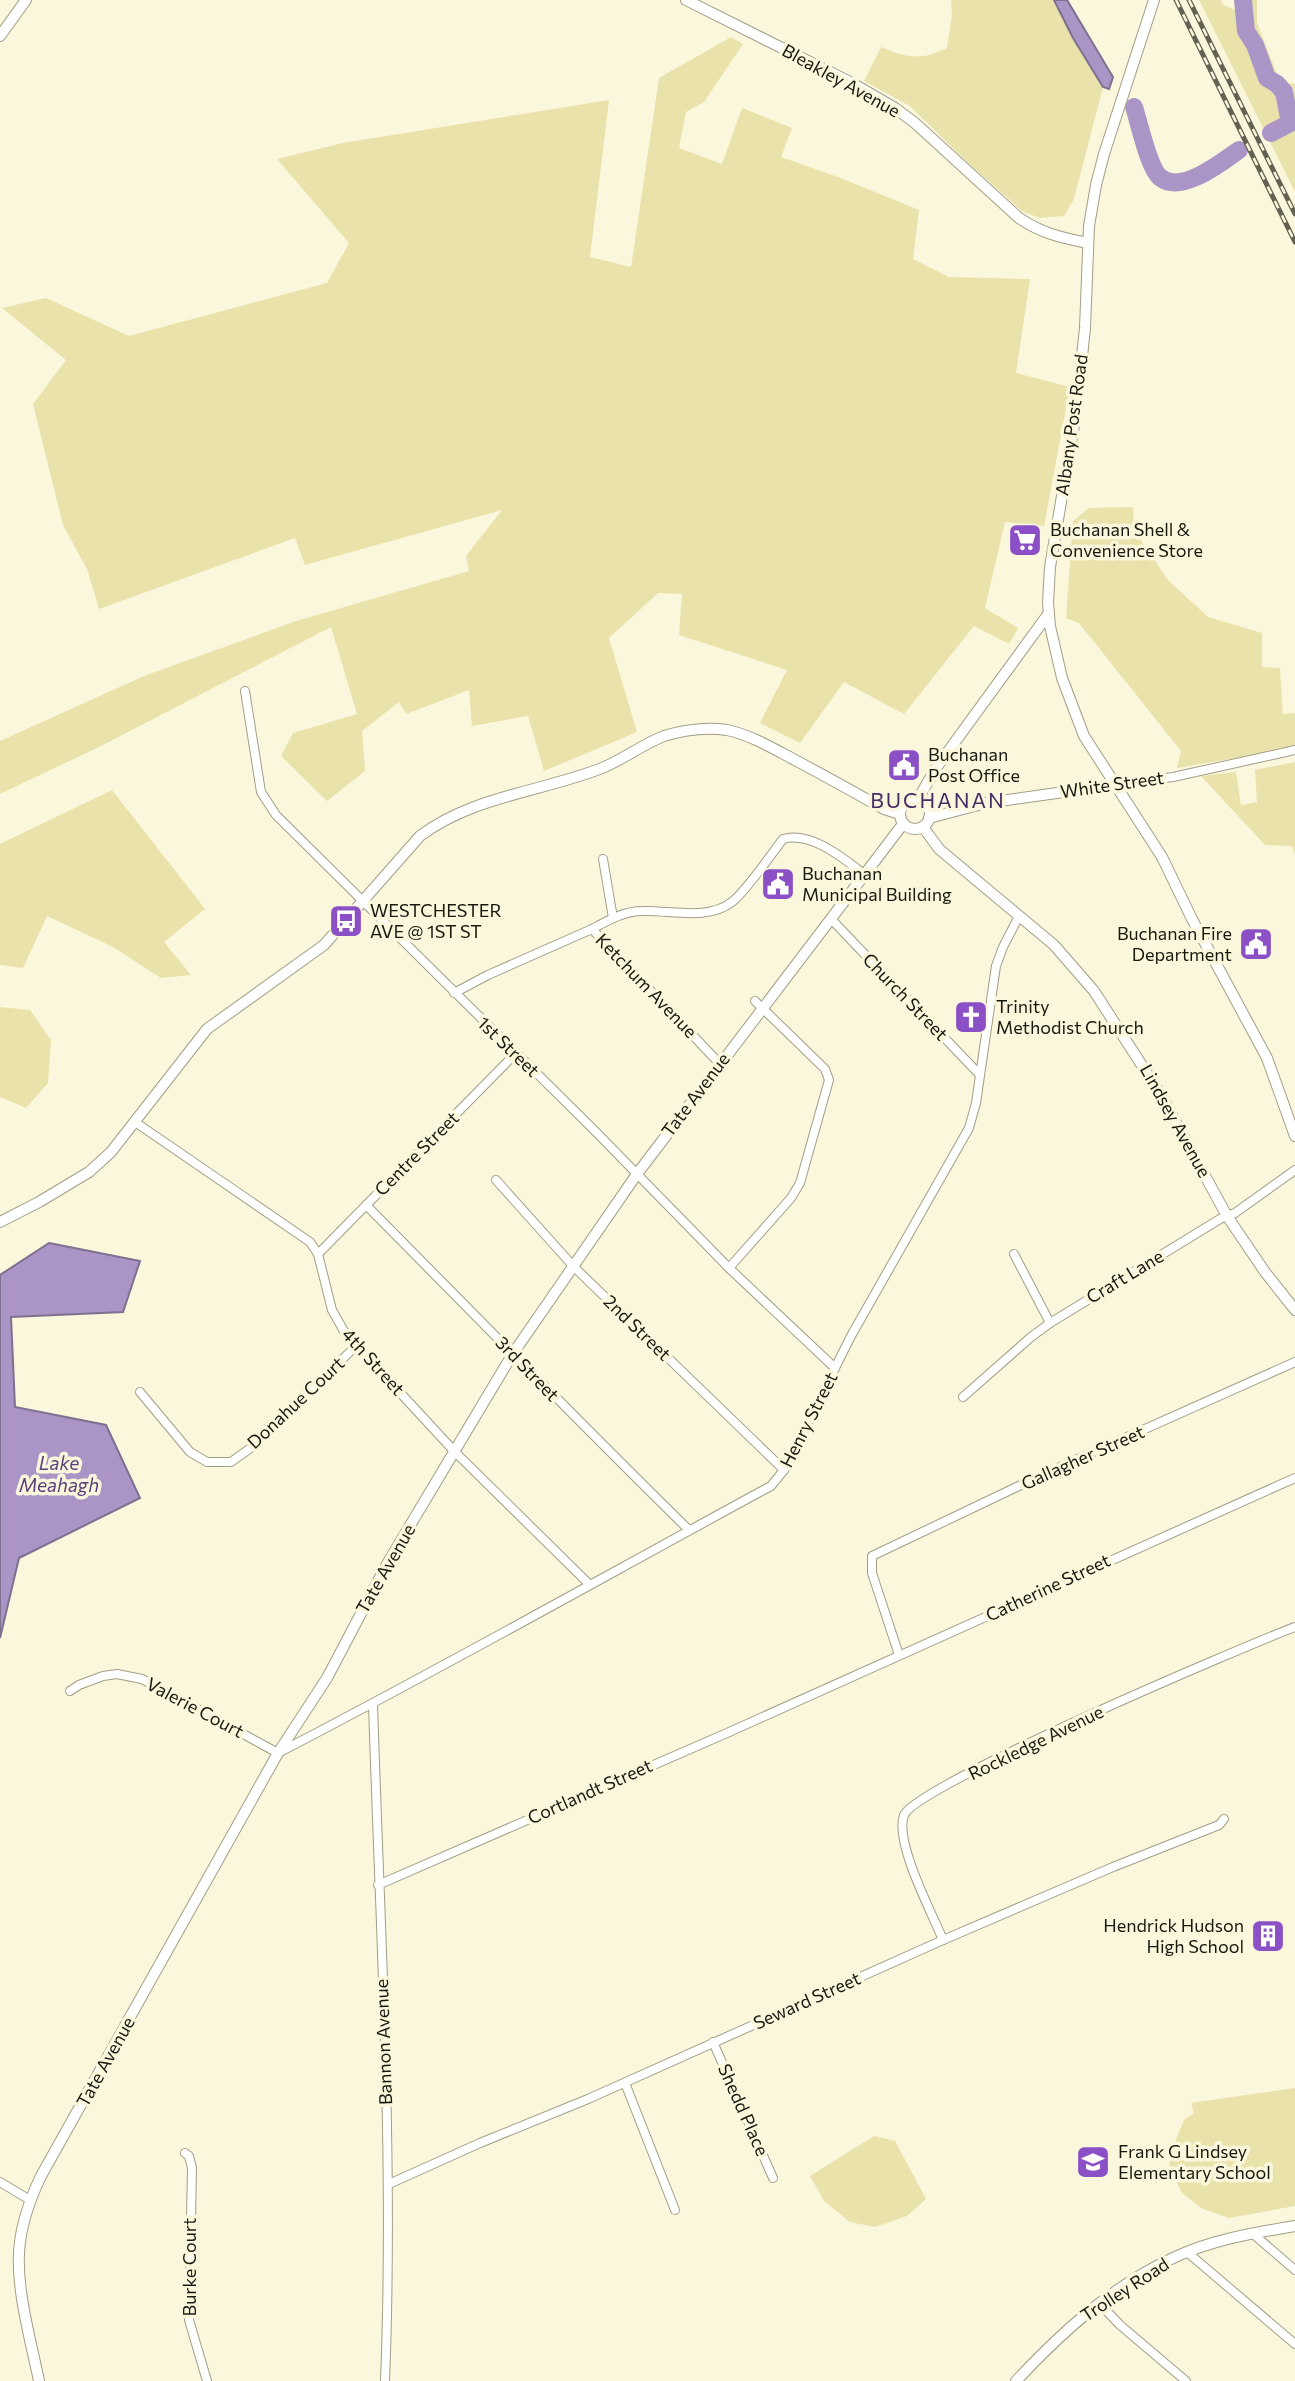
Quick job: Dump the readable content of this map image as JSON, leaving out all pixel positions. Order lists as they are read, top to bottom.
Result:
{
  "streets": {
    "street": [
      "Bleakley Avenue",
      "Albany Post Road",
      "White Street",
      "Ketchum Avenue",
      "Church Street",
      "1st Street",
      "Tate Avenue",
      "Lindsey Avenue",
      "Centre Street",
      "Craft Lane",
      "2nd Street",
      "4th Street",
      "3rd Street",
      "Donahue Court",
      "Henry Street",
      "Gallagher Street",
      "Catherine Street",
      "Valerie Court",
      "Rockledge Avenue",
      "Cortlandt Street",
      "Seward Street",
      "Bannon Avenue",
      "Shedd Place",
      "Burke Court",
      "Trolley Road"
    ]
  },
  "crossings": [
    ["Bleakley Avenue", "Albany Post Road"],
    ["Albany Post Road", "White Street"],
    ["White Street", "Tate Avenue"],
    ["White Street", "Lindsey Avenue"],
    ["Ketchum Avenue", "1st Street"],
    ["Ketchum Avenue", "Tate Avenue"],
    ["Church Street", "Tate Avenue"],
    ["Church Street", "Henry Street"],
    ["1st Street", "Tate Avenue"],
    ["1st Street", "Centre Street"],
    ["1st Street", "Henry Street"],
    ["Tate Avenue", "Lindsey Avenue"],
    ["Tate Avenue", "2nd Street"],
    ["Tate Avenue", "4th Street"],
    ["Tate Avenue", "3rd Street"],
    ["Tate Avenue", "Henry Street"],
    ["Tate Avenue", "Valerie Court"],
    ["Lindsey Avenue", "Craft Lane"],
    ["Lindsey Avenue", "Henry Street"],
    ["Centre Street", "4th Street"],
    ["Centre Street", "3rd Street"],
    ["2nd Street", "Henry Street"],
    ["4th Street", "Donahue Court"],
    ["4th Street", "Henry Street"],
    ["3rd Street", "Henry Street"],
    ["Henry Street", "Valerie Court"],
    ["Henry Street", "Bannon Avenue"],
    ["Gallagher Street", "Catherine Street"],
    ["Catherine Street", "Cortlandt Street"],
    ["Rockledge Avenue", "Seward Street"],
    ["Cortlandt Street", "Bannon Avenue"],
    ["Seward Street", "Bannon Avenue"],
    ["Seward Street", "Shedd Place"]
  ],
  "districts": ["BUCHANAN"],
  "water": ["Lake Meahagh"],
  "places": {
    "supermarket": ["Buchanan Shell & Convenience Store"],
    "public building": ["Buchanan Post Office", "Buchanan Municipal Building", "Buchanan Fire Department"],
    "bus stop": ["WESTCHESTER AVE @ 1ST ST"],
    "church": ["Trinity Methodist Church"],
    "building": ["Hendrick Hudson High School"],
    "school or university": ["Frank G Lindsey Elementary School"]
  }
}
